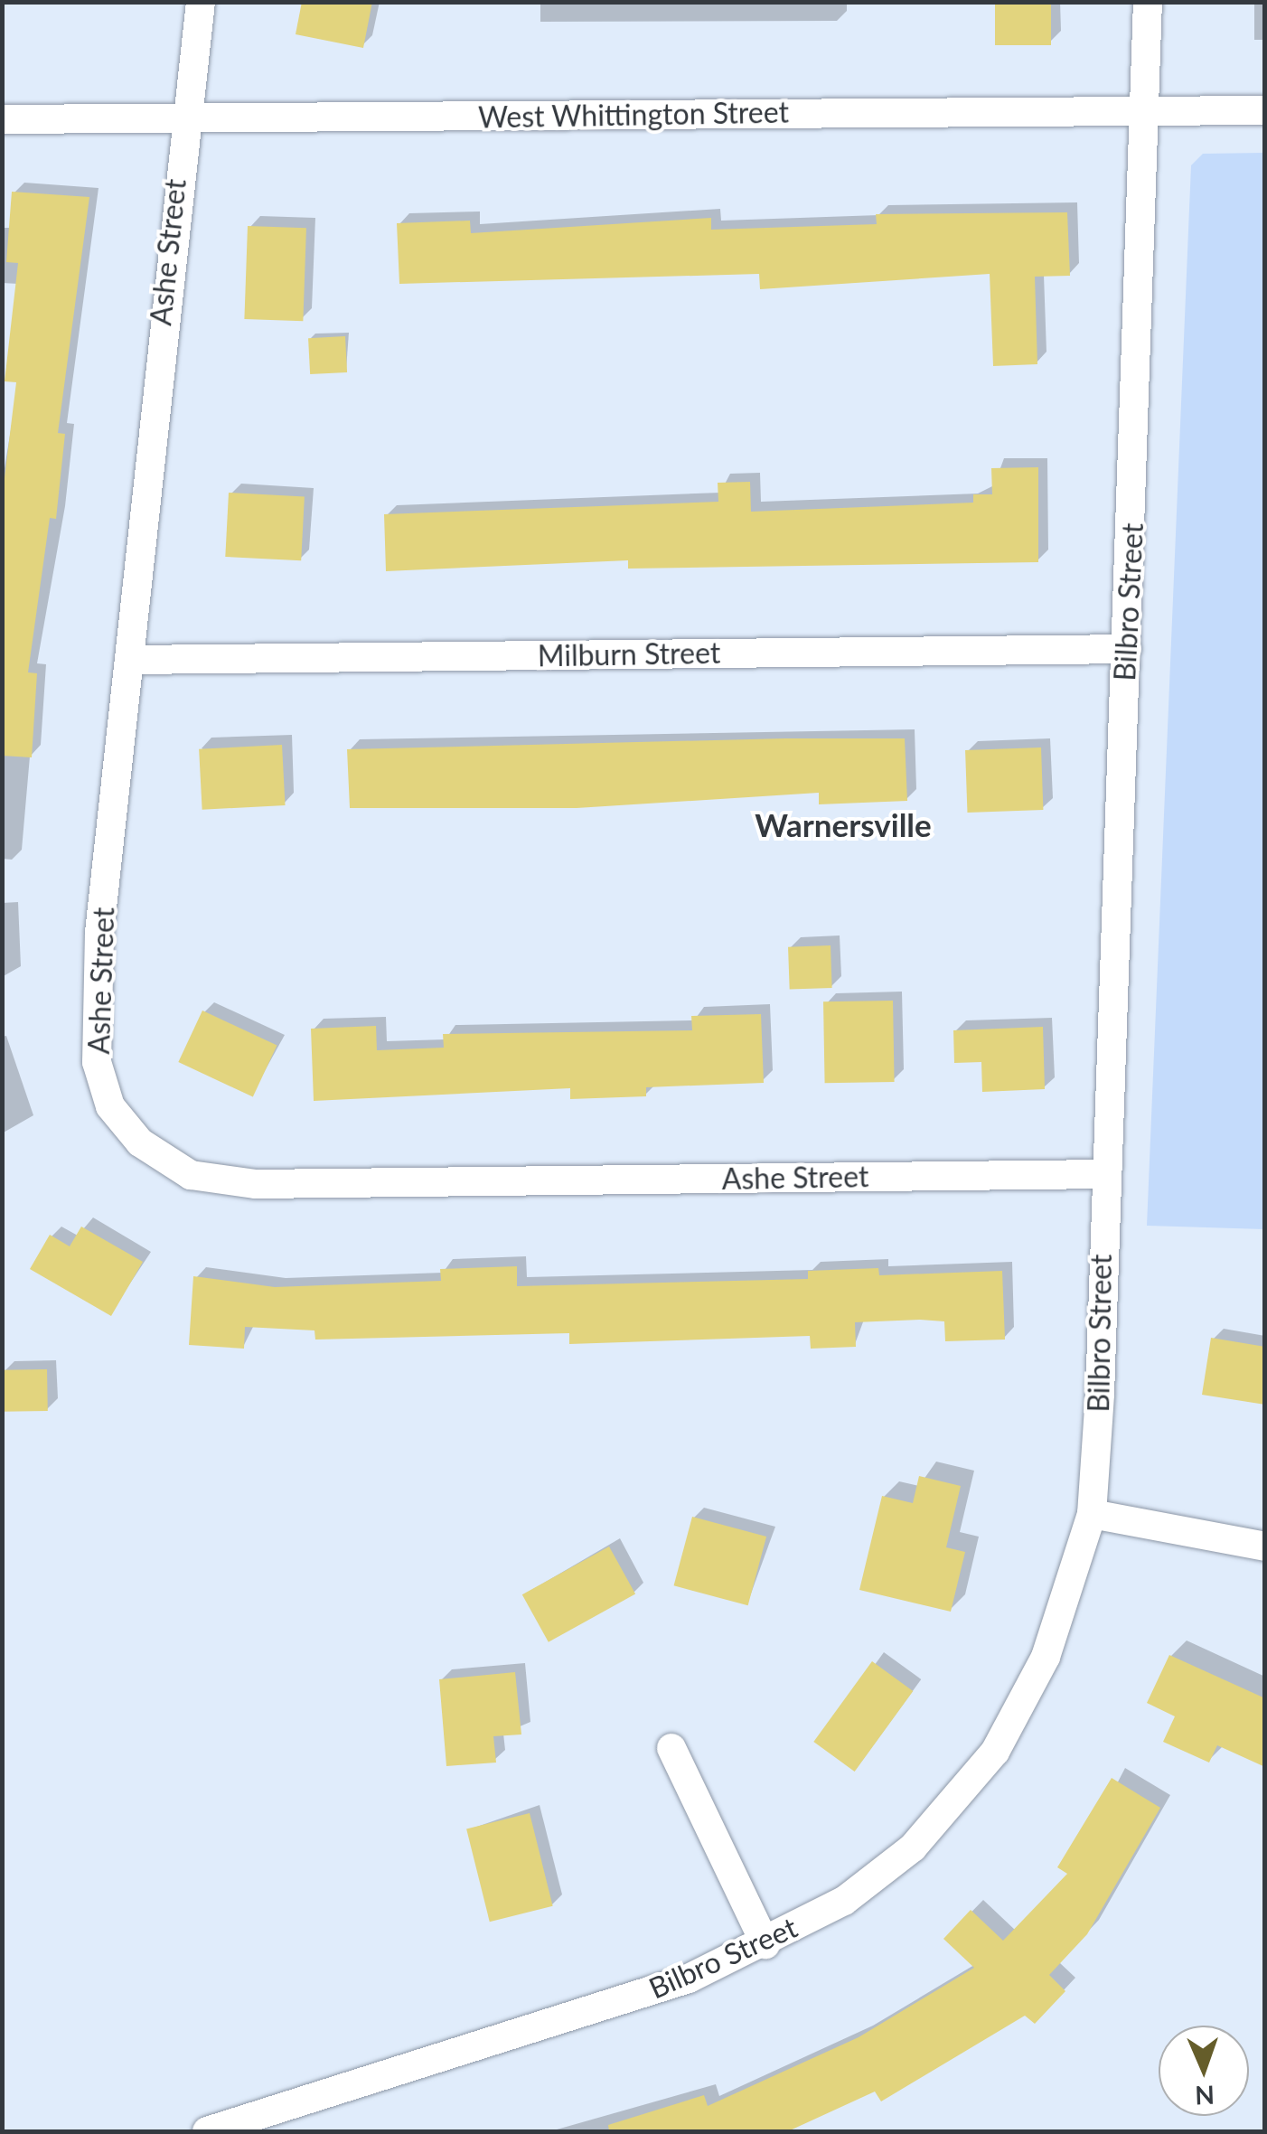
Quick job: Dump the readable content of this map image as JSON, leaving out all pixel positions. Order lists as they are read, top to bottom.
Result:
{
  "streets": {
    "street": [
      "West Whittington Street",
      "Ashe Street",
      "Bilbro Street",
      "Milburn Street"
    ]
  },
  "crossings": [
    ["West Whittington Street", "Ashe Street"],
    ["West Whittington Street", "Bilbro Street"],
    ["Ashe Street", "Bilbro Street"],
    ["Ashe Street", "Milburn Street"],
    ["Bilbro Street", "Milburn Street"]
  ],
  "districts": ["Warnersville"],
  "north": "bottom"
}
